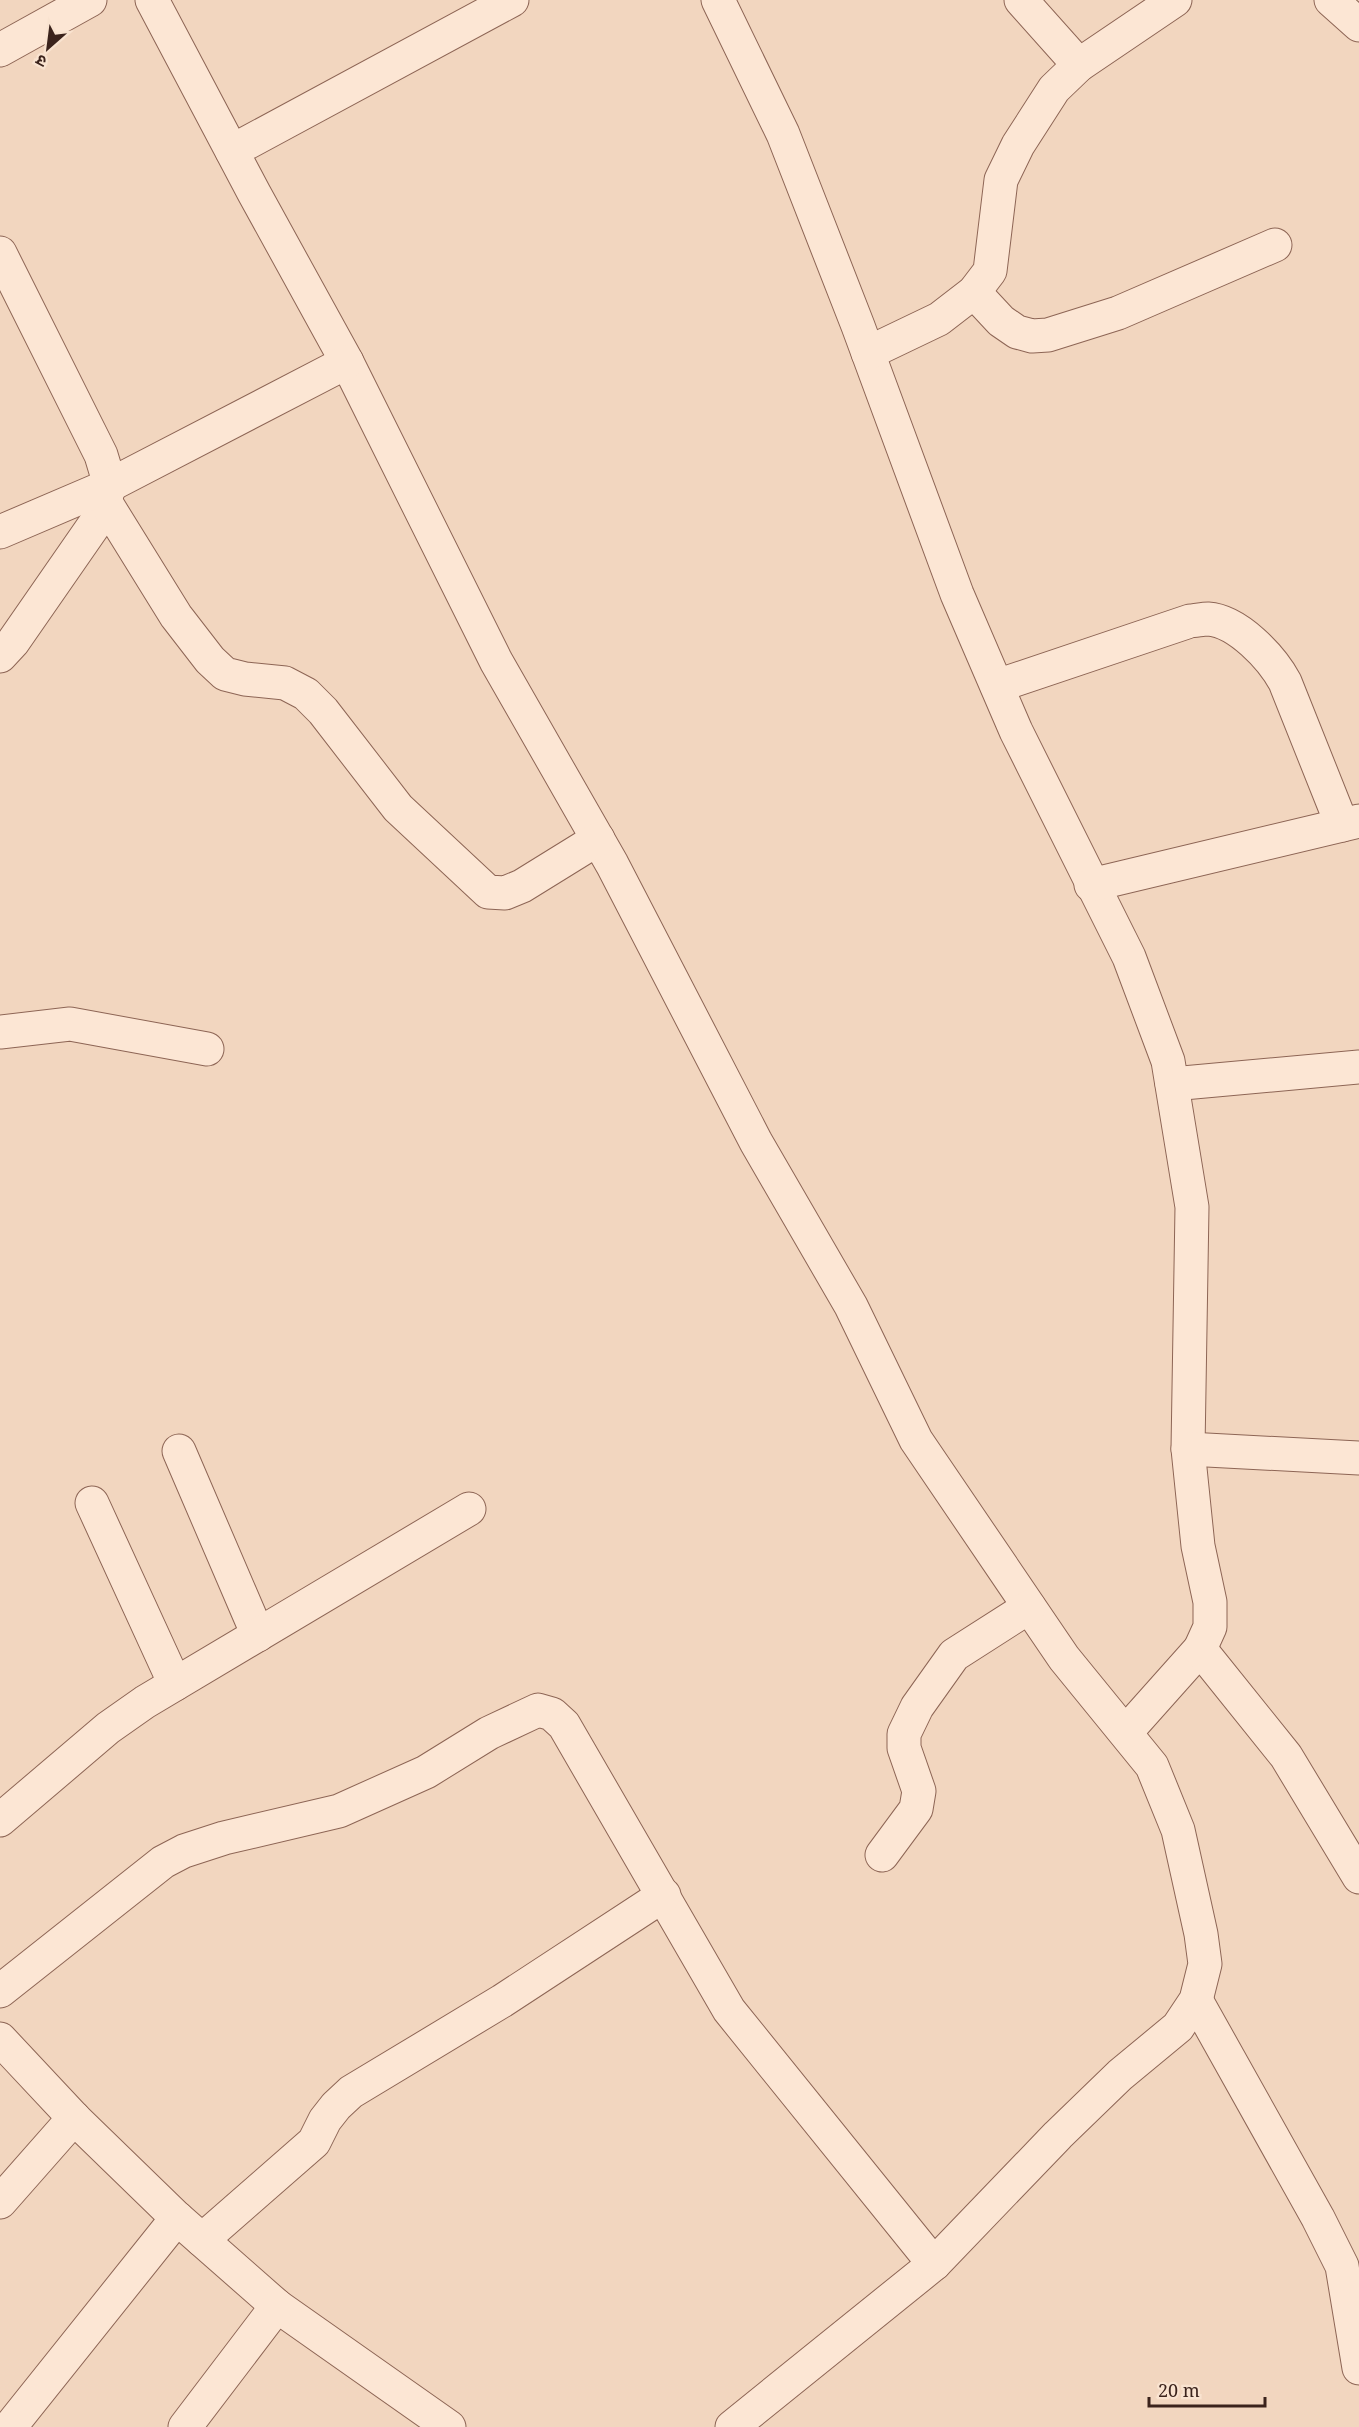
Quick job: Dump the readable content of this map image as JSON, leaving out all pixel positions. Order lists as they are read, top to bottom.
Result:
{
  "scale_bar": "20 m",
  "north": "bottom left"
}
